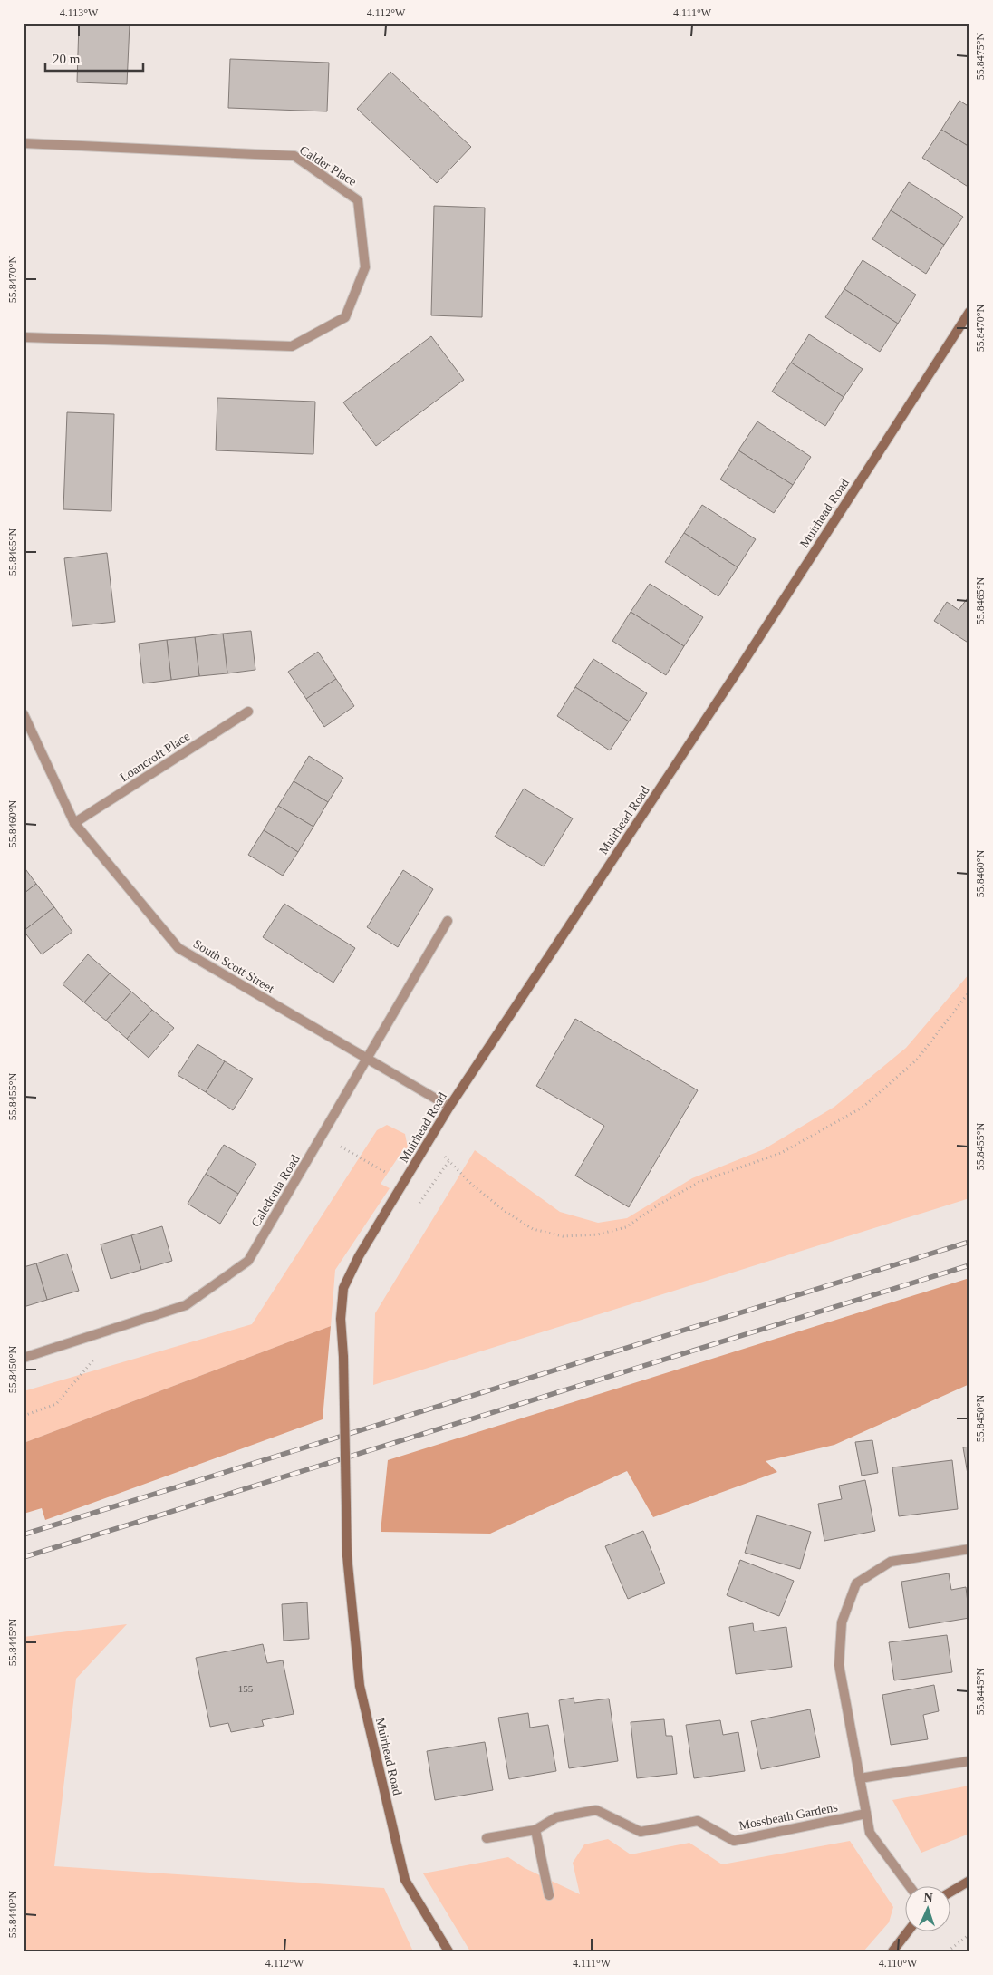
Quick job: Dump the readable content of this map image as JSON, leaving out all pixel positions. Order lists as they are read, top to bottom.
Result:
{
  "streets": {
    "street": [
      "Calder Place",
      "Muirhead Road",
      "Loancroft Place",
      "South Scott Street",
      "Caledonia Road",
      "Mossbeath Gardens"
    ]
  },
  "crossings": [
    ["Muirhead Road", "South Scott Street"],
    ["Loancroft Place", "South Scott Street"],
    ["South Scott Street", "Caledonia Road"]
  ],
  "house_numbers": ["155"],
  "scale_bar": "20 m",
  "north": "top",
  "coordinates": [
    "4.113°W",
    "4.112°W",
    "4.111°W",
    "55.8475°N",
    "55.8470°N",
    "55.8465°N",
    "55.8460°N",
    "55.8455°N",
    "55.8450°N",
    "55.8445°N",
    "55.8440°N",
    "4.110°W"
  ]
}
